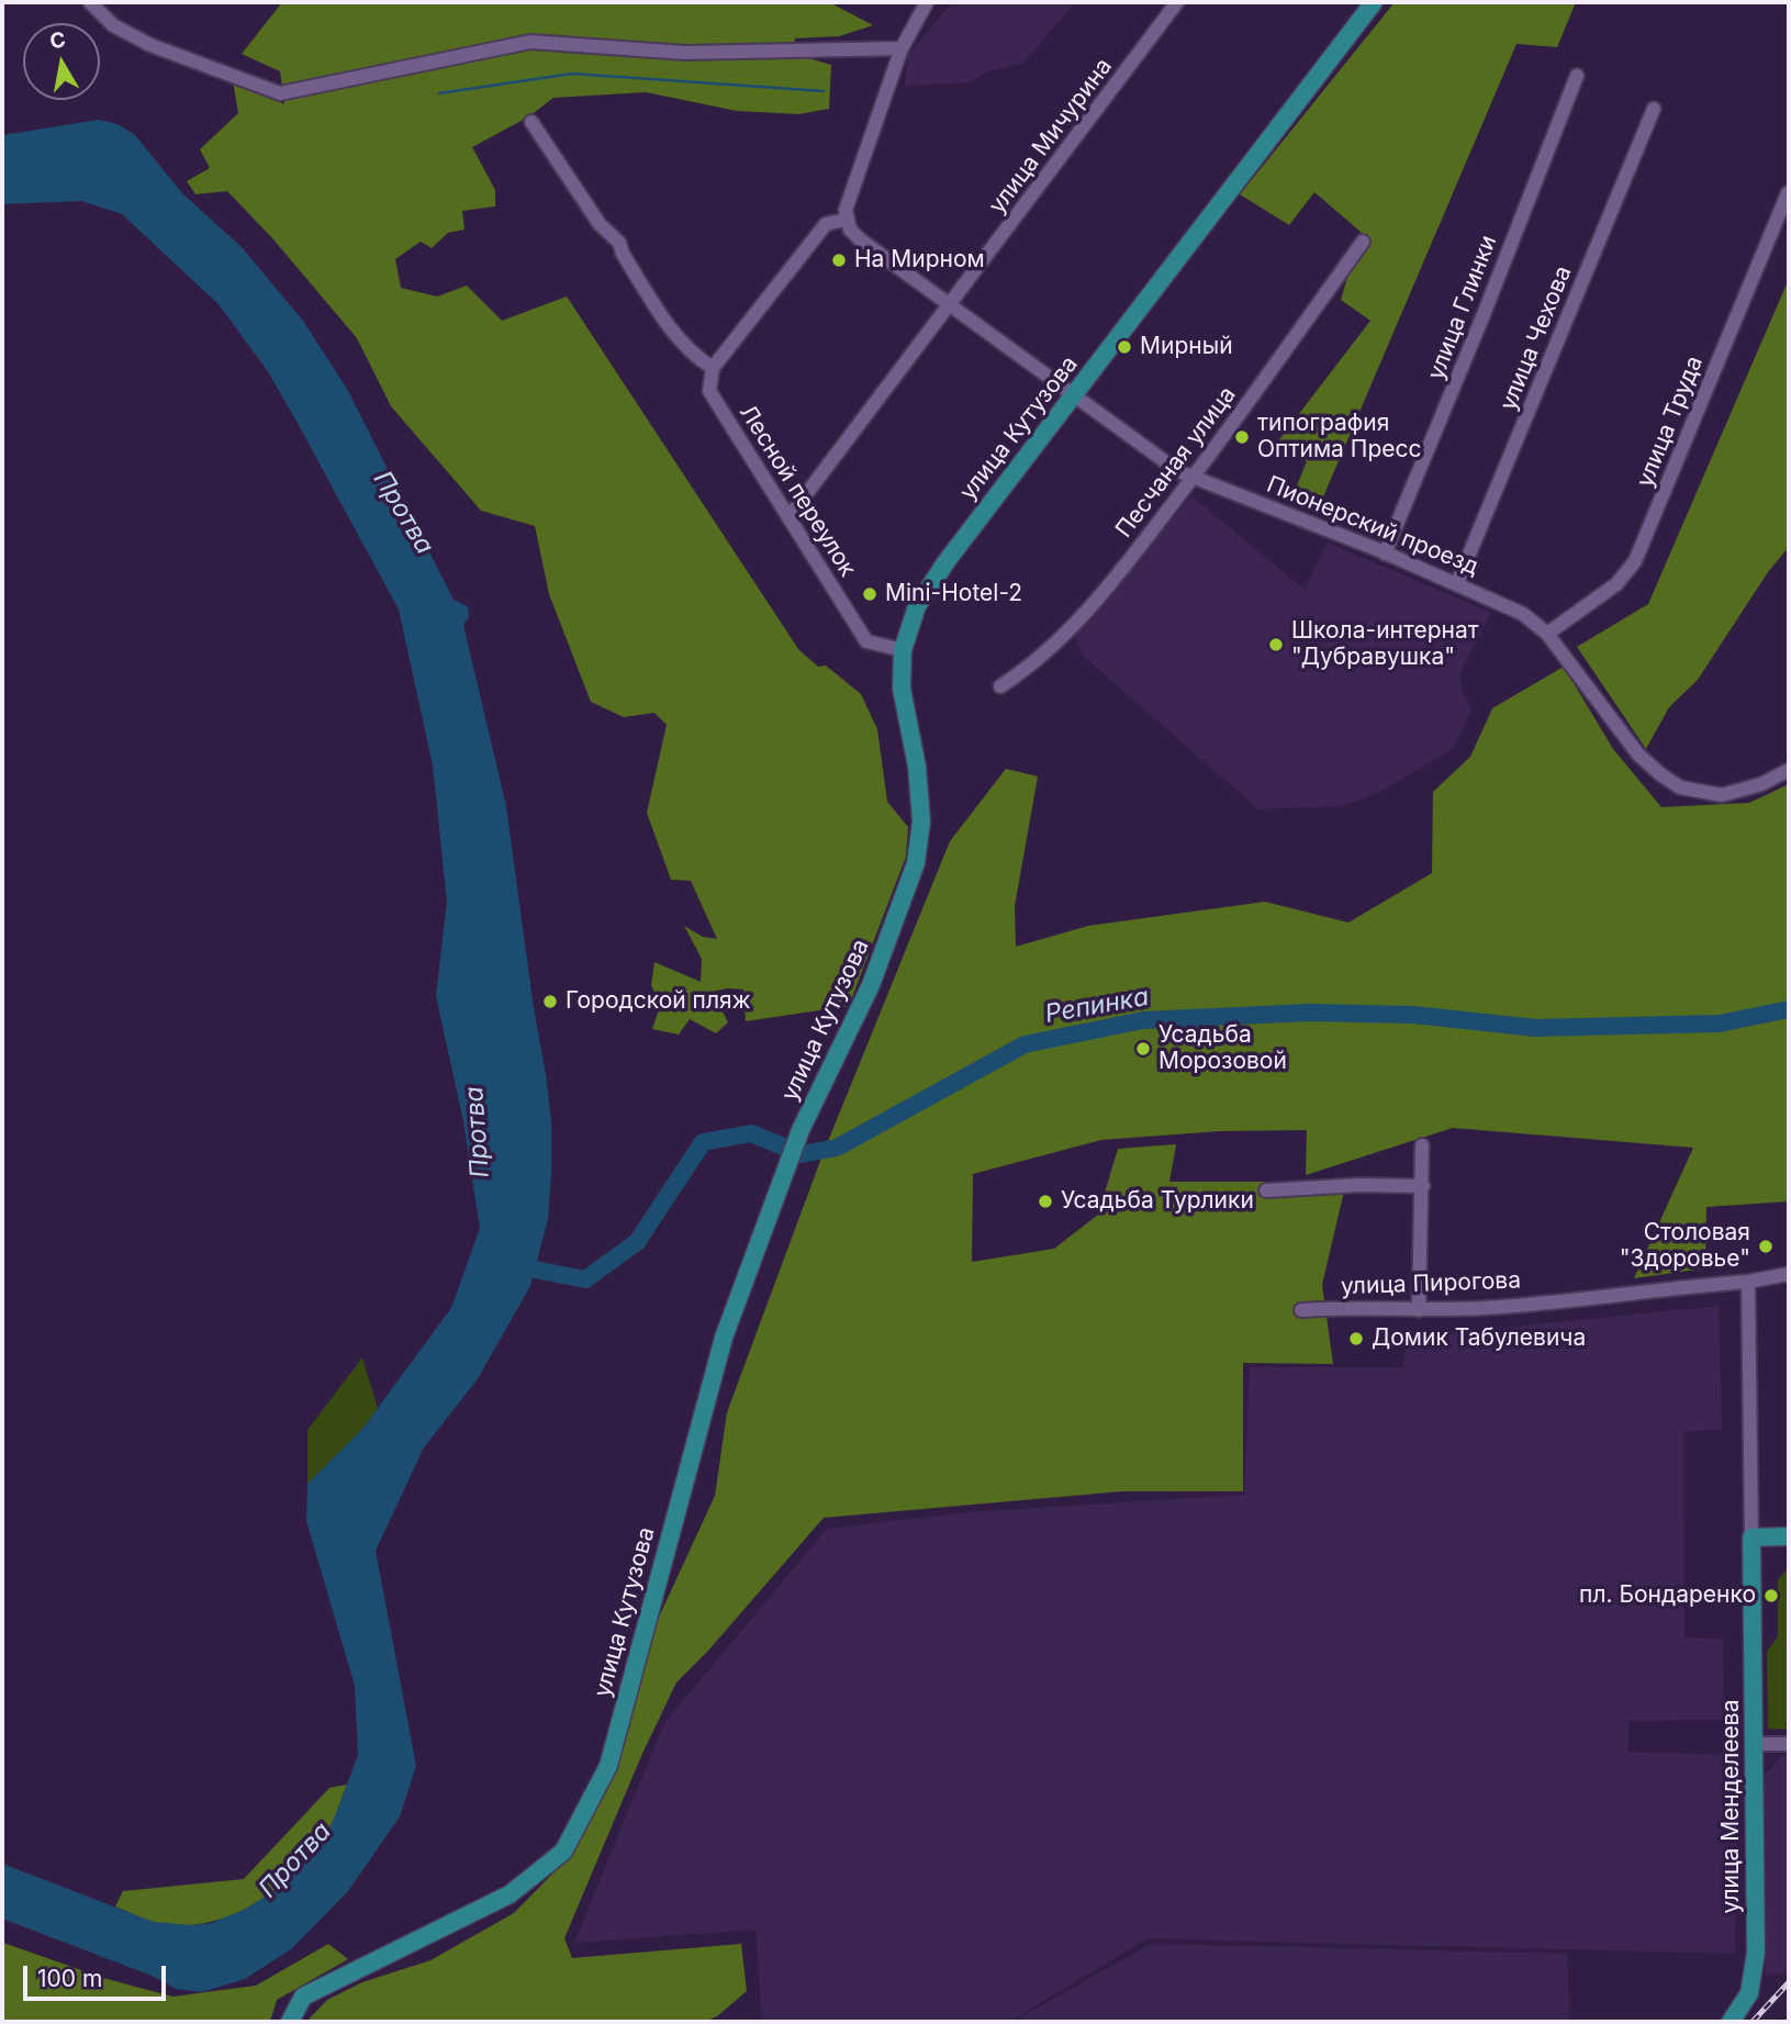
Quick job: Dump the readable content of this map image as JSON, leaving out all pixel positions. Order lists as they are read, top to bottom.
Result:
{
  "streets": {
    "main road": ["улица Кутузова", "улица Менделеева"],
    "street": [
      "улица Мичурина",
      "улица Глинки",
      "улица Чехова",
      "улица Труда",
      "Песчаная улица",
      "Лесной переулок",
      "Пионерский проезд",
      "улица Пирогова"
    ]
  },
  "crossings": [
    ["улица Мичурина", "Лесной переулок"],
    ["улица Мичурина", "Пионерский проезд"],
    ["улица Глинки", "Пионерский проезд"],
    ["улица Чехова", "Пионерский проезд"],
    ["улица Труда", "Пионерский проезд"],
    ["улица Кутузова", "Лесной переулок"],
    ["улица Кутузова", "Пионерский проезд"],
    ["Песчаная улица", "Пионерский проезд"]
  ],
  "water": ["Протва", "Репинка"],
  "places": [
    "На Мирном",
    "Мирный",
    "типография Оптима Пресс",
    "Mini-Hotel-2",
    "Школа-интернат \"Дубравушка\"",
    "Городской пляж",
    "Усадьба Морозовой",
    "Усадьба Турлики",
    "Столовая \"Здоровье\"",
    "Домик Табулевича",
    "пл. Бондаренко"
  ],
  "scale_bar": "100 m",
  "north": "top"
}
